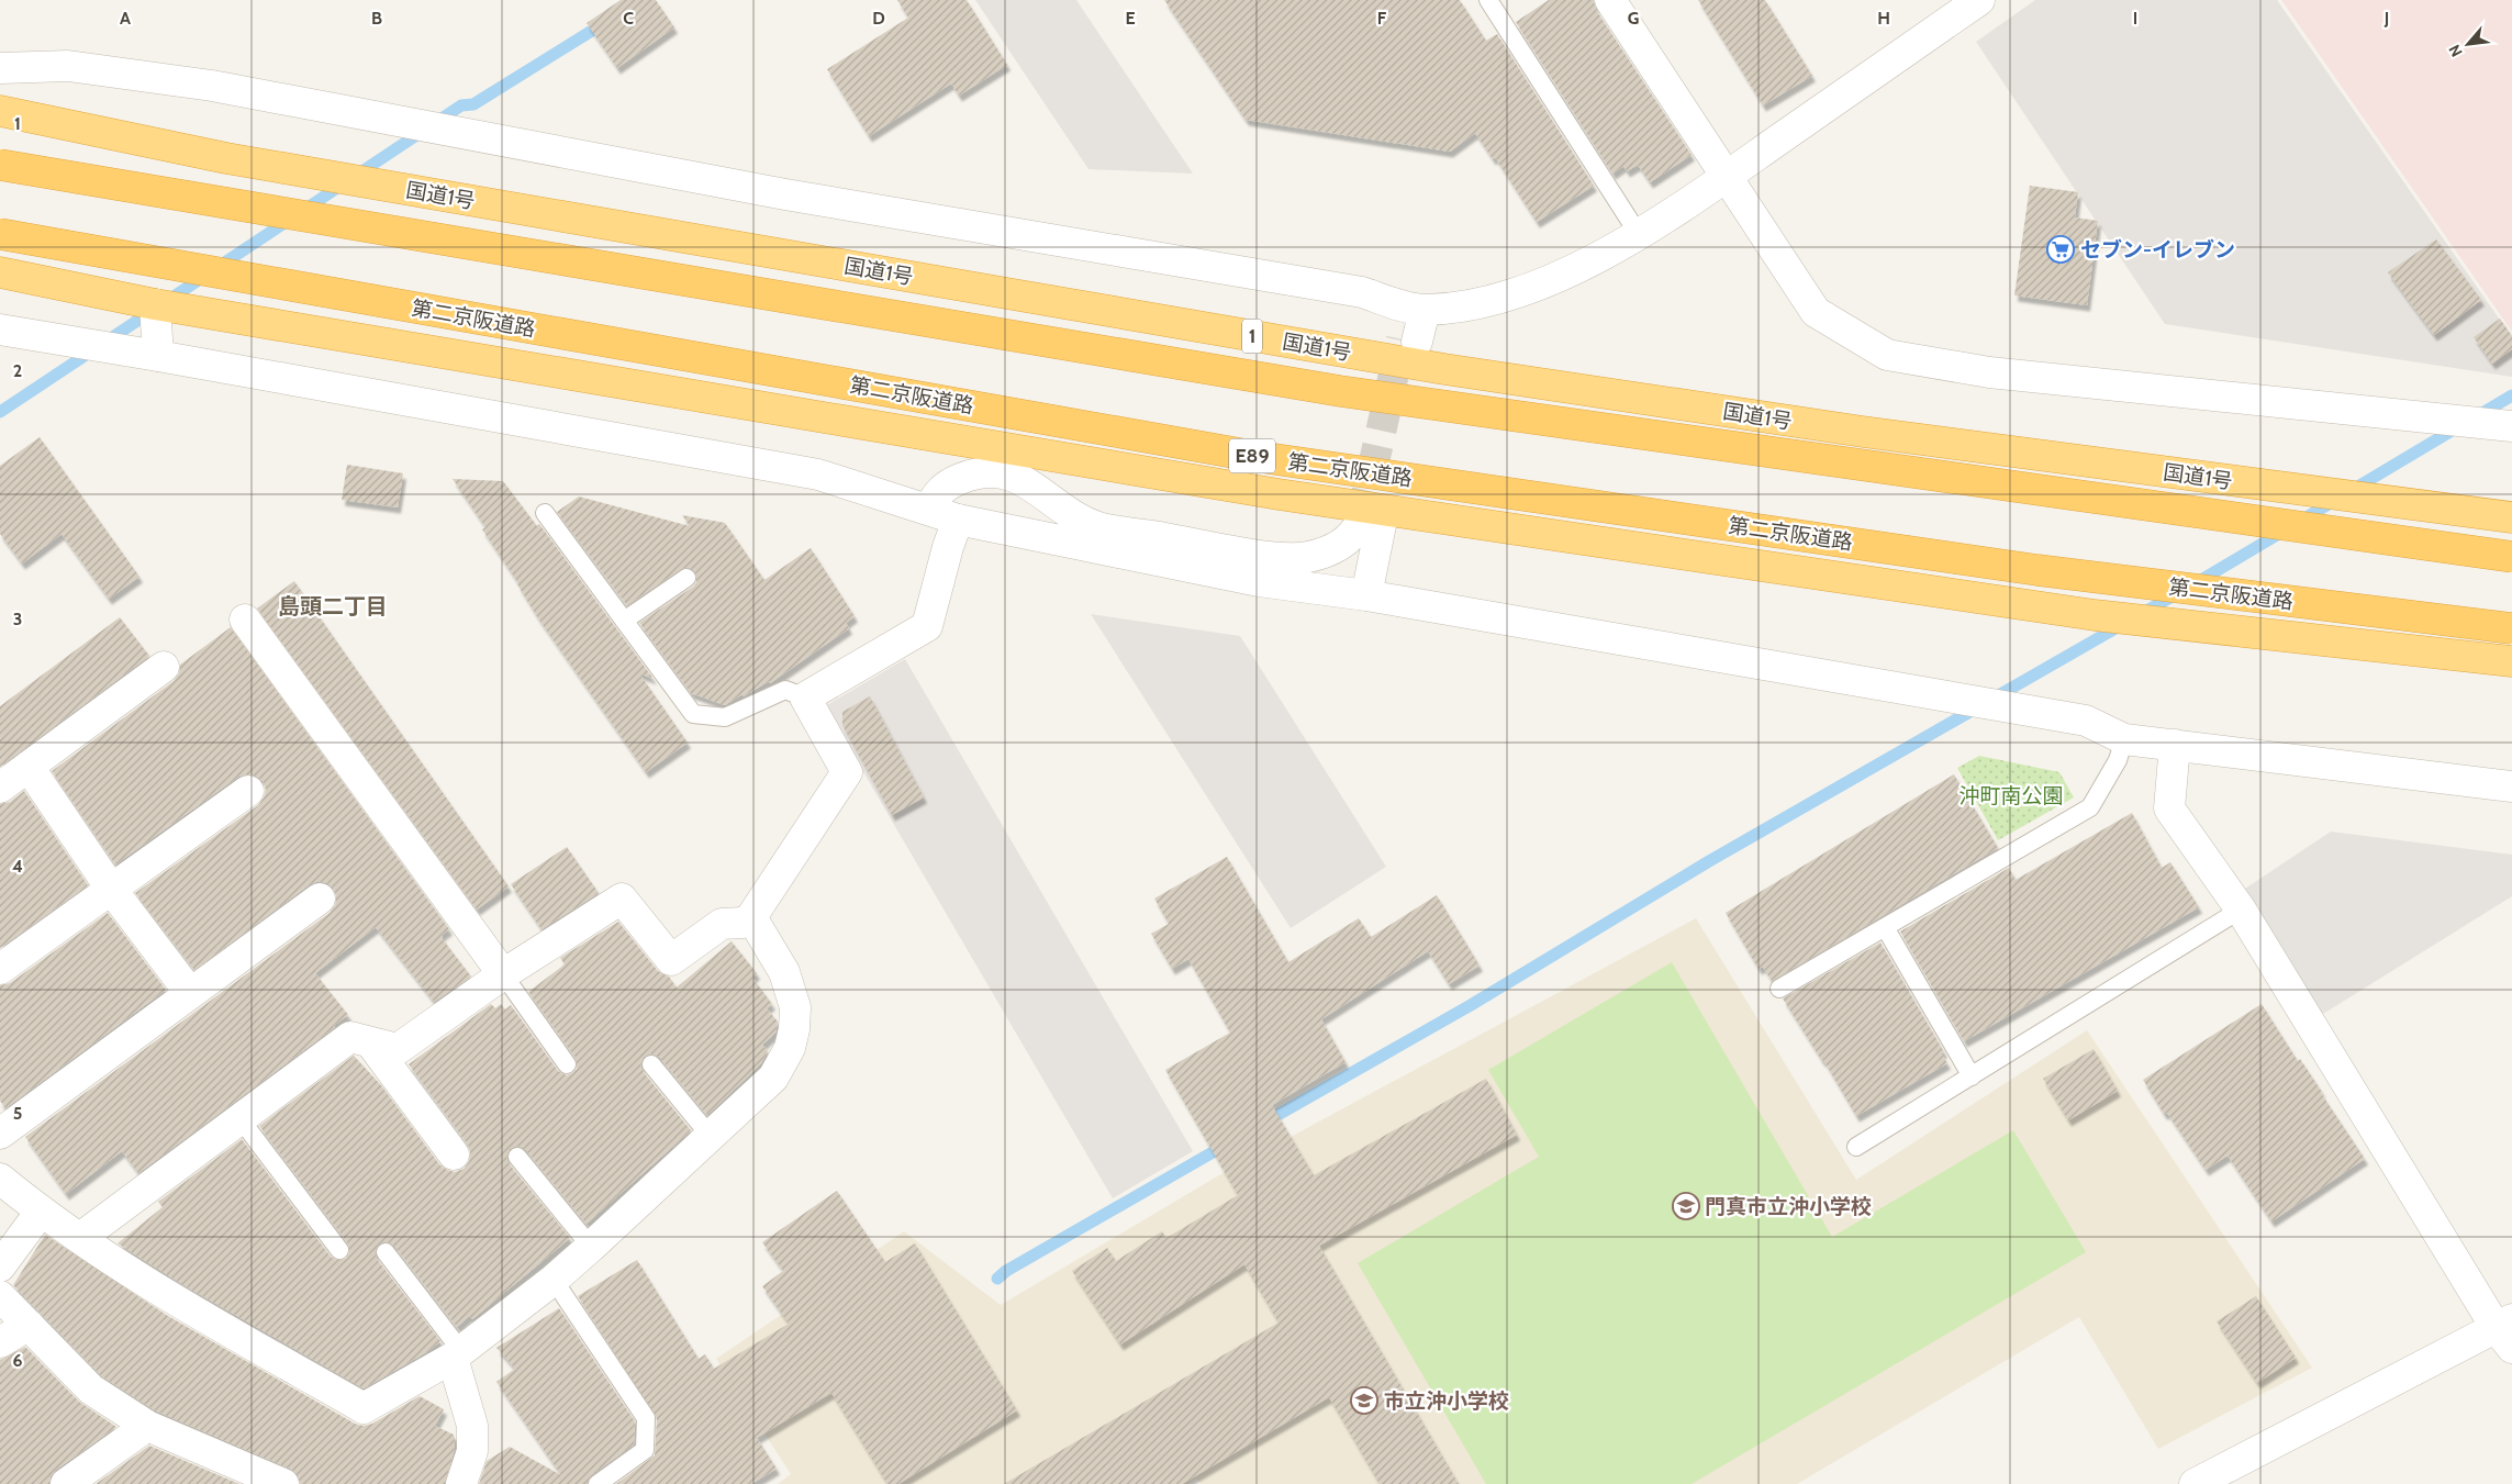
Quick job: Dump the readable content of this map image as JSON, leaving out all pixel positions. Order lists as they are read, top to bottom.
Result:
{
  "streets": {
    "highway": [
      "国道1号",
      "第二京阪道路",
      "1",
      "E89"
    ]
  },
  "districts": ["島頭二丁目"],
  "parks": ["沖町南公園"],
  "places": {
    "supermarket": ["セブン-イレブン"],
    "school or university": ["門真市立沖小学校", "市立沖小学校"]
  },
  "north": "bottom left",
  "grid": {
    "columns": [
      "A",
      "B",
      "C",
      "D",
      "E",
      "F",
      "G",
      "H",
      "I",
      "J"
    ],
    "rows": [
      "1",
      "2",
      "3",
      "4",
      "5",
      "6"
    ]
  }
}
